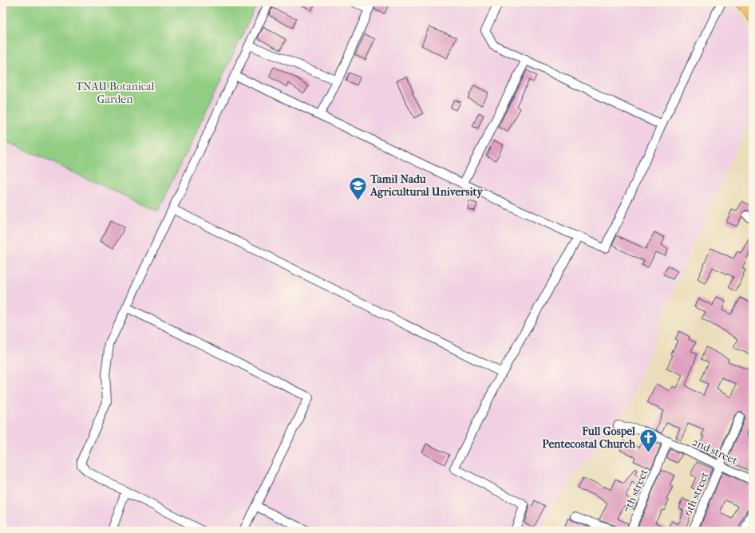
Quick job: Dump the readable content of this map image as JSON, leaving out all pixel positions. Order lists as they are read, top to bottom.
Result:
{
  "streets": {
    "street": ["2nd street", "7th street", "6th street"]
  },
  "crossings": [
    ["2nd street", "7th street"],
    ["2nd street", "6th street"]
  ],
  "parks": ["TNAU Botanical Garden"],
  "places": {
    "school or university": ["Tamil Nadu Agricultural University"],
    "church": ["Full Gospel Pentecostal Church"]
  }
}
